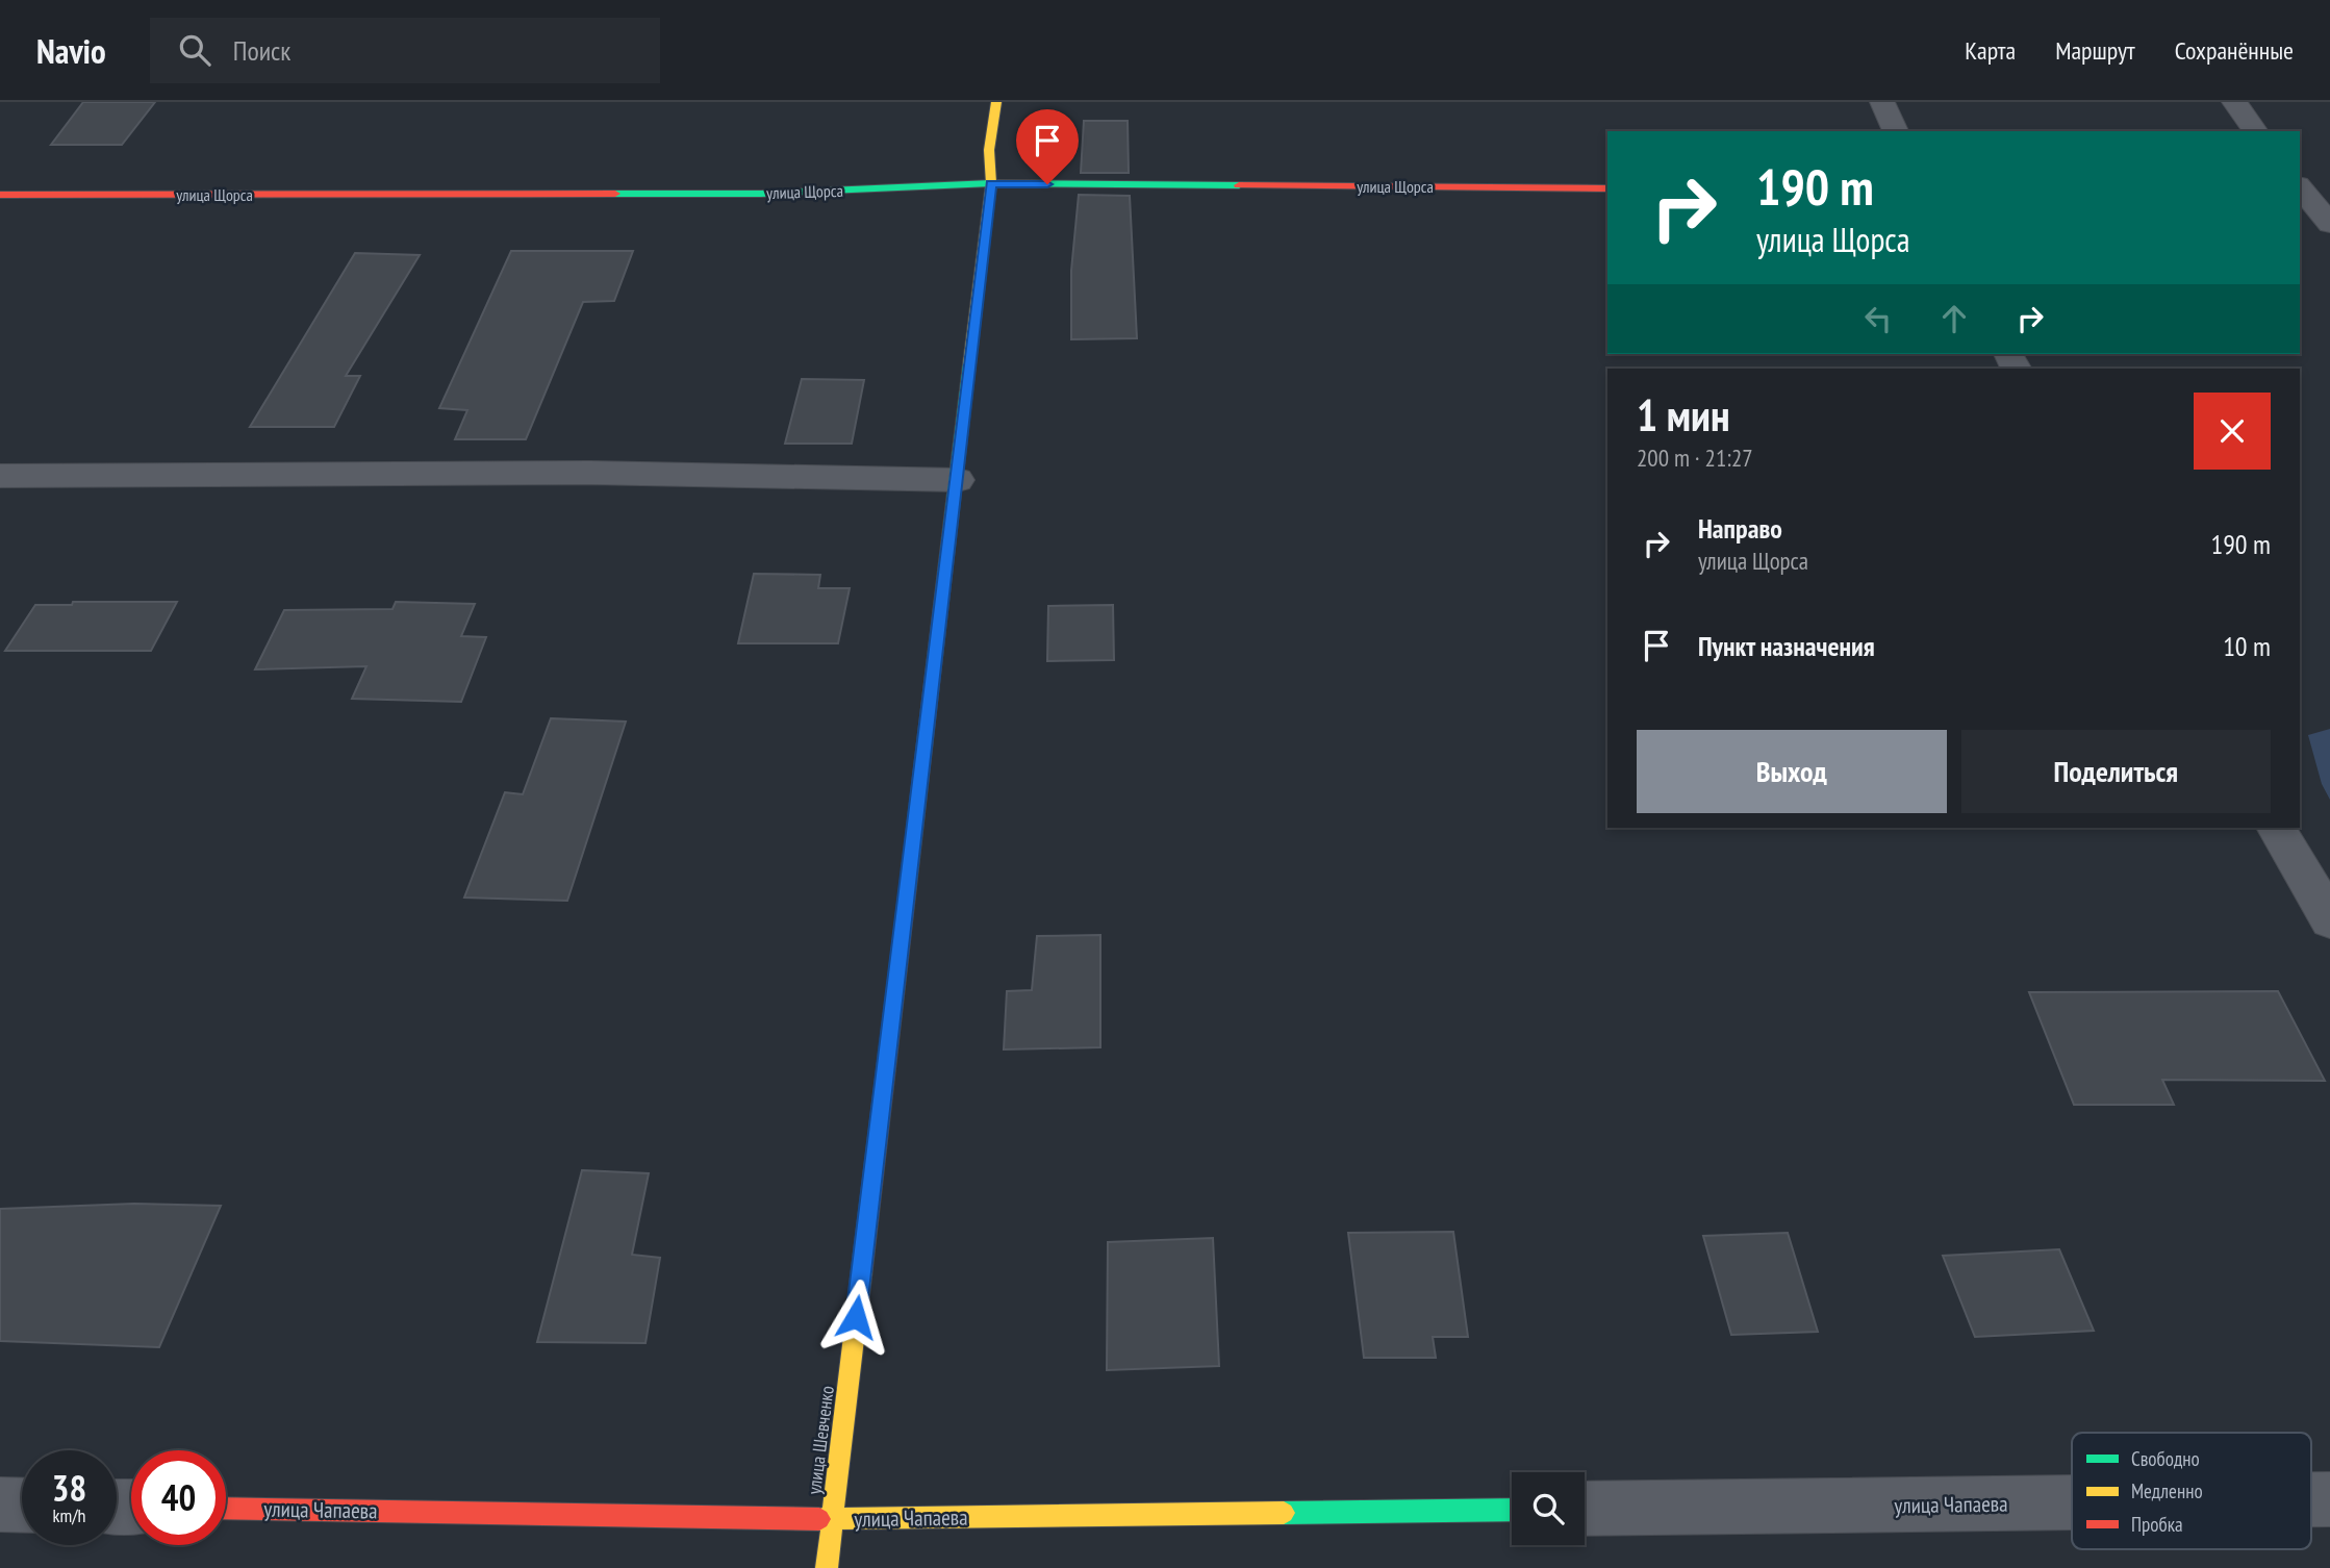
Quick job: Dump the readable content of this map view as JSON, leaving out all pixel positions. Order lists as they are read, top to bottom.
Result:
{
  "streets": {
    "street": ["улица Щорса", "улица Шевченко", "улица Чапаева"]
  },
  "crossings": [
    ["улица Щорса", "улица Шевченко"],
    ["улица Шевченко", "улица Чапаева"]
  ],
  "legend": ["Свободно", "Медленно", "Пробка"],
  "page": {
    "header": "Navio",
    "search": "Поиск",
    "nav": ["Карта", "Маршрут", "Сохранённые"],
    "turn": ["190 m", "улица Щорса"],
    "heading": ["1 мин", "200 m · 21:27"],
    "list": [
      {
        "name": "Направо",
        "note": "улица Щорса",
        "value": "190 m"
      },
      {
        "name": "Пункт назначения",
        "value": "10 m"
      }
    ],
    "buttons": ["Выход", "Поделиться"],
    "speed": "38 km/h",
    "limit": "40"
  }
}
